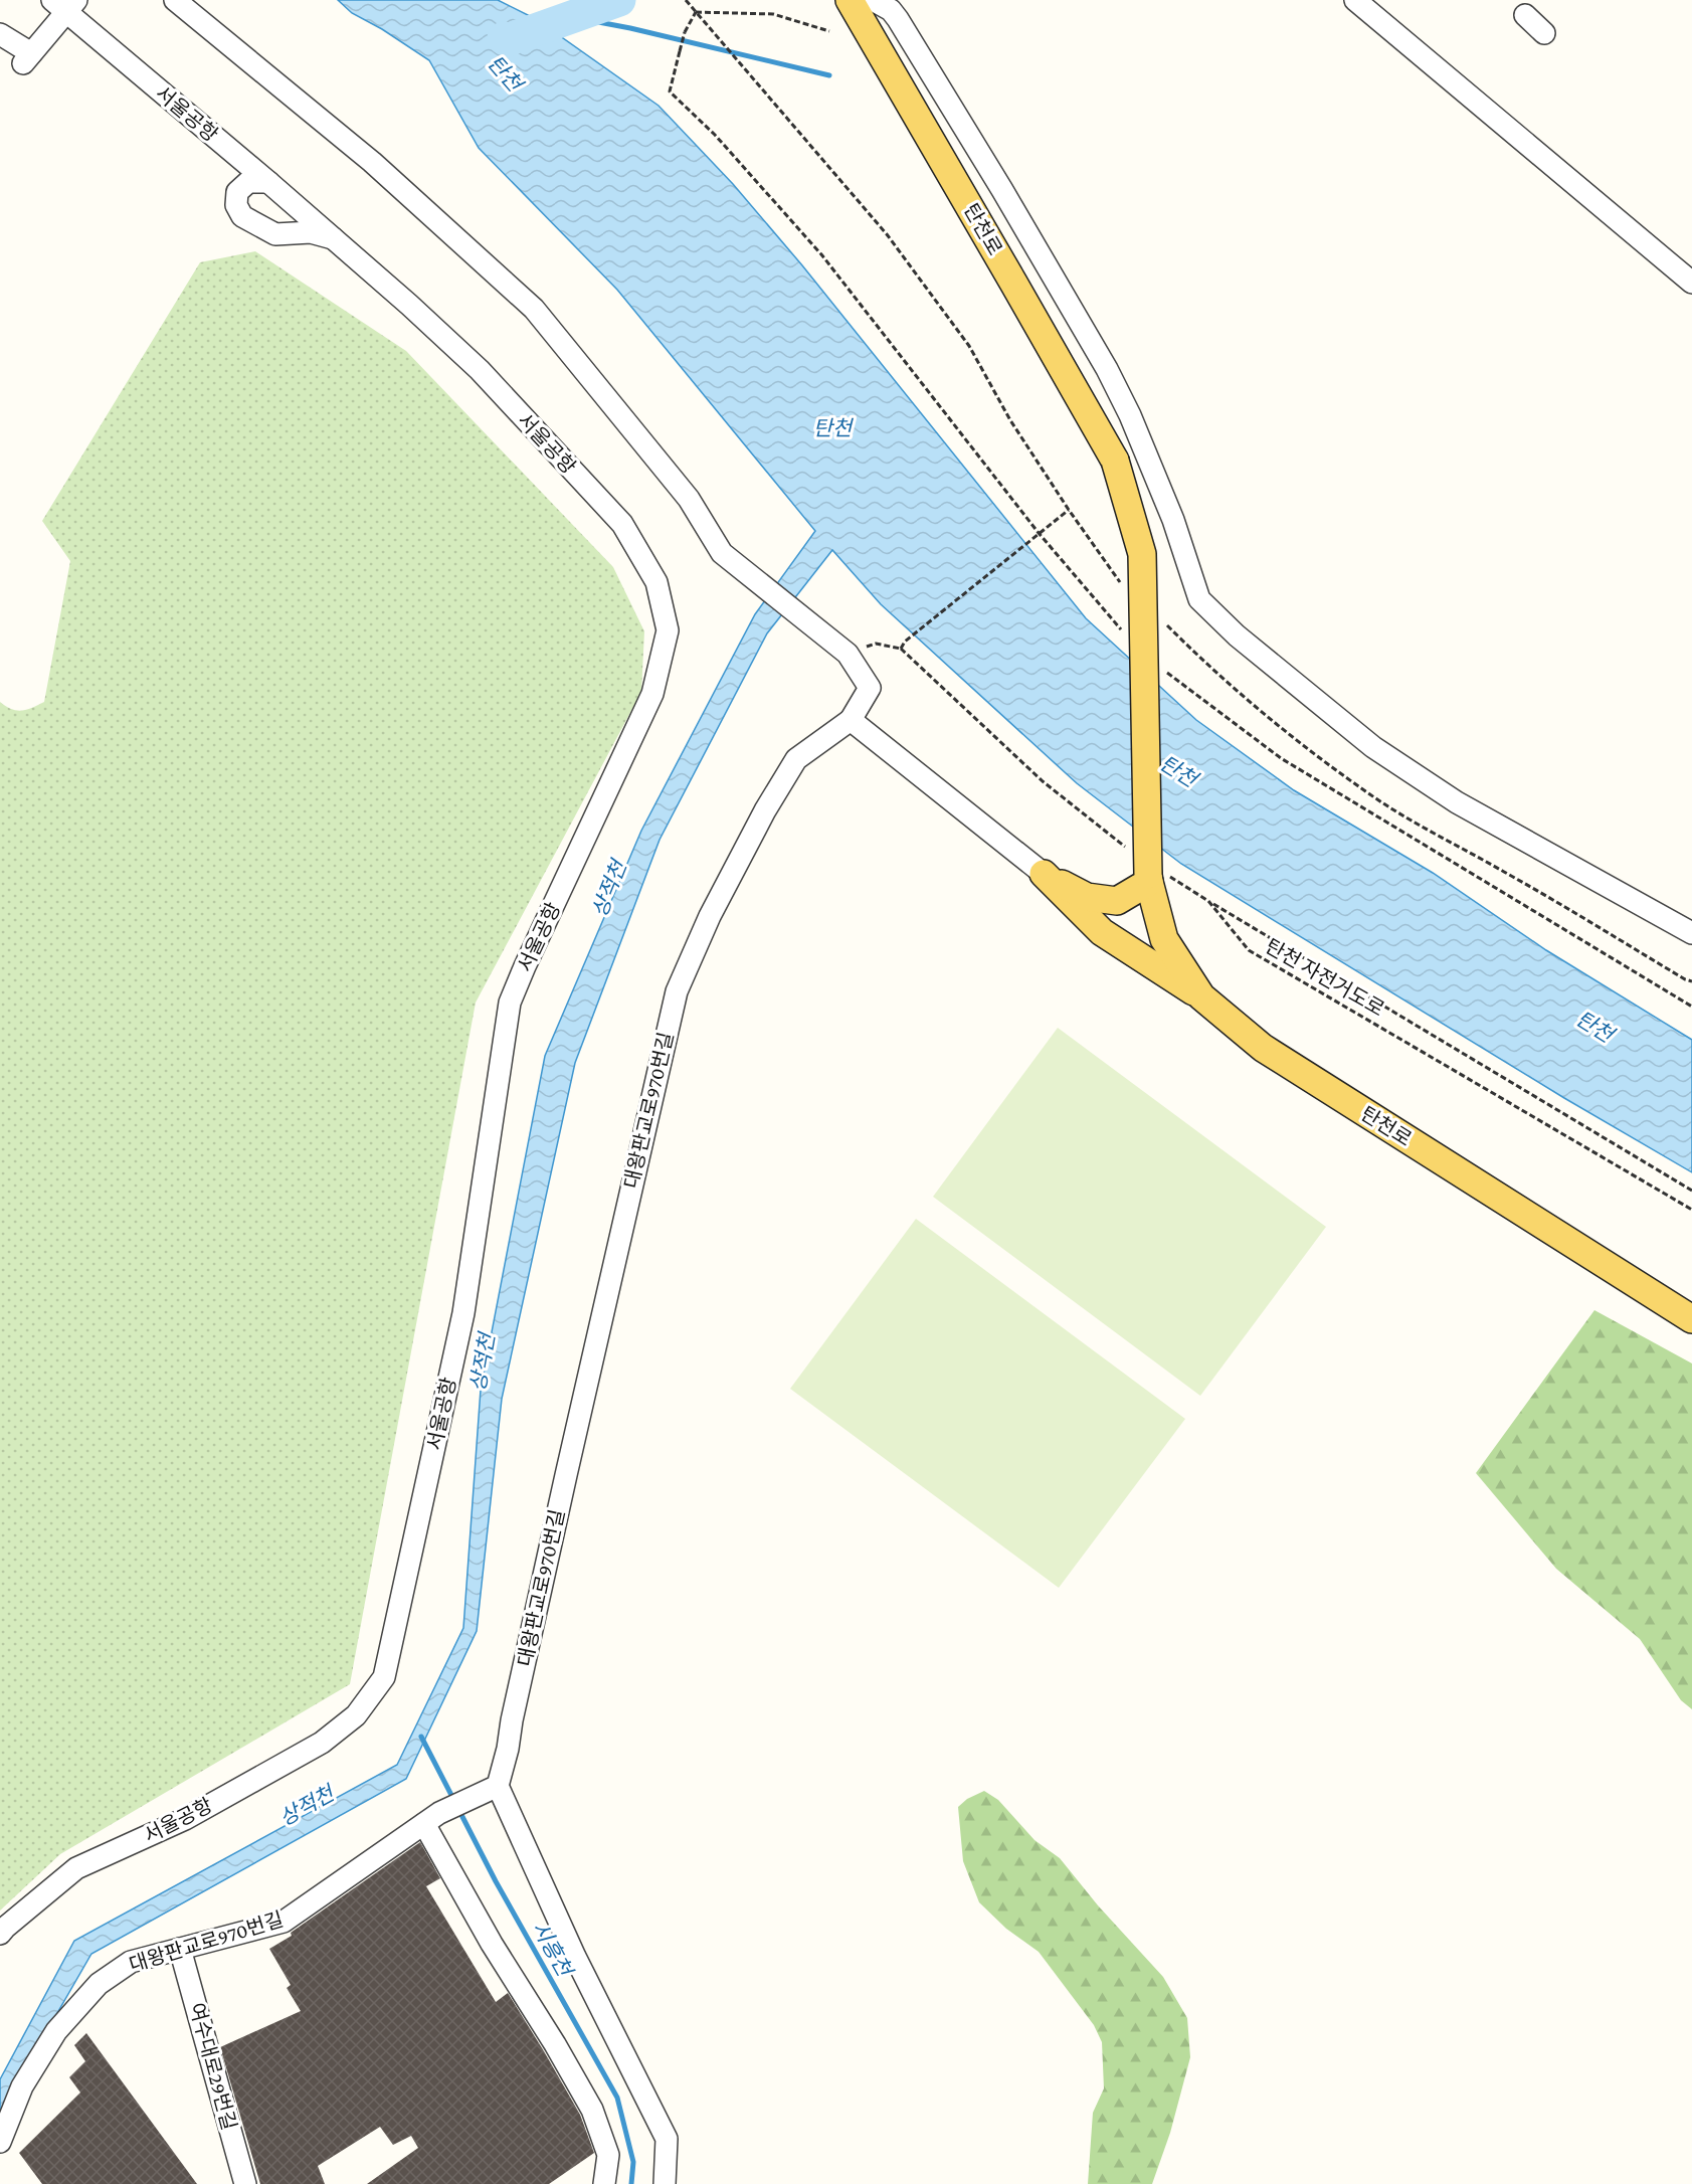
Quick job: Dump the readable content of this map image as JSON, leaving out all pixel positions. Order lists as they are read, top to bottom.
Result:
{
  "streets": {
    "main road": ["탄천로"],
    "street": ["서울공항", "대왕판교로970번길", "여수대로29번길"],
    "path": ["탄천 자전거도로"]
  },
  "crossings": [
    ["탄천로", "탄천 자전거도로"],
    ["대왕판교로970번길", "여수대로29번길"]
  ],
  "water": ["탄천", "상적천", "시흥천"]
}
